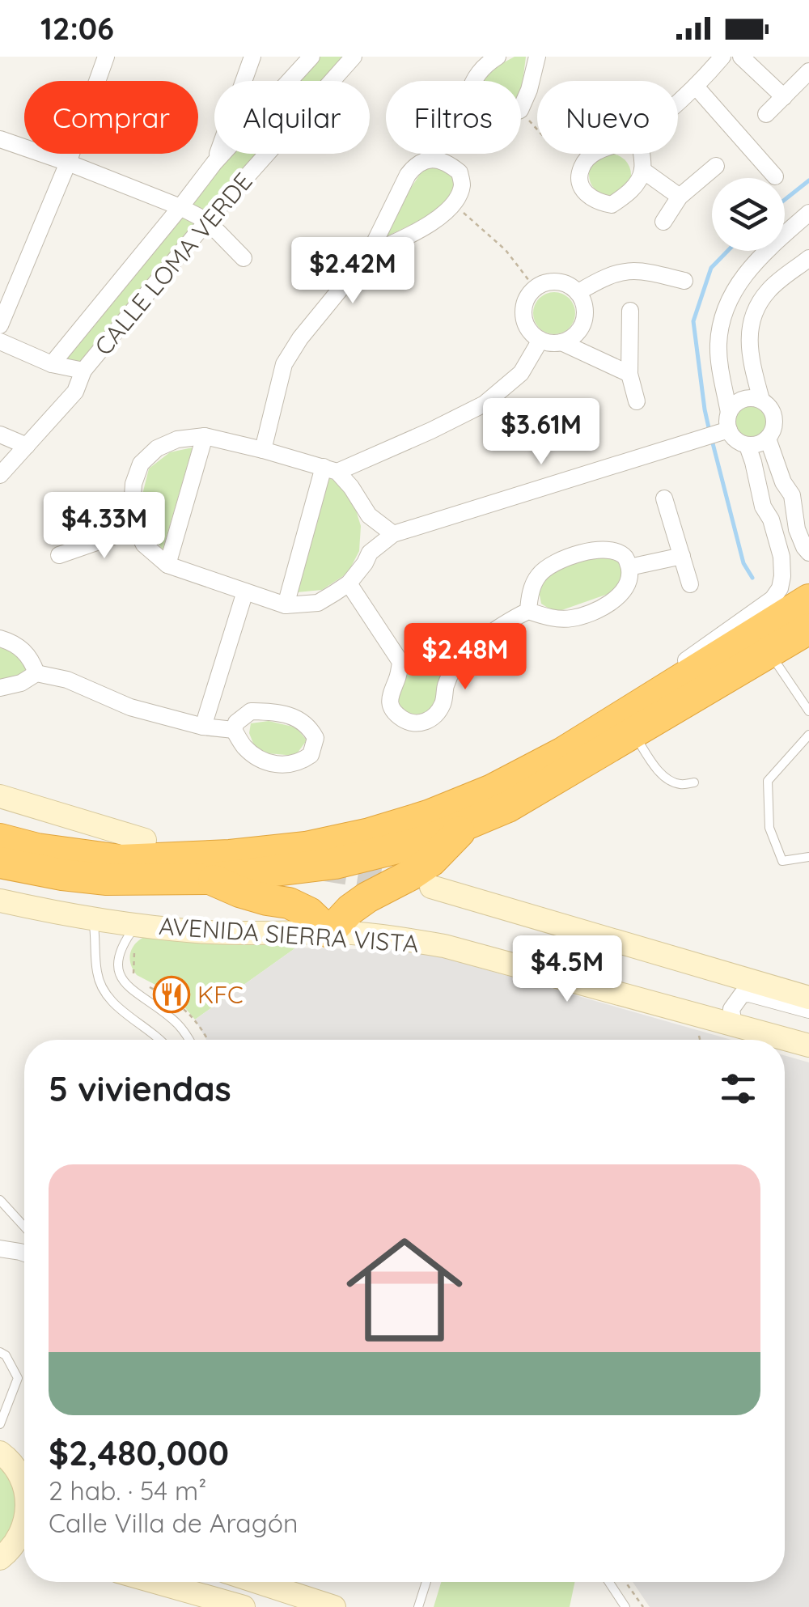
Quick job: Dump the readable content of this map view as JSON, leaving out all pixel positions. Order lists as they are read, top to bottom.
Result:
{
  "streets": {
    "street": ["CALLE LOMA VERDE", "AVENIDA SIERRA VISTA"]
  },
  "places": {
    "restaurant": ["KFC"]
  },
  "page": {
    "status": "12:06",
    "chip": [
      "Comprar",
      "Alquilar",
      "Filtros",
      "Nuevo"
    ],
    "price": [
      "$2.42M",
      "$3.61M",
      "$4.33M",
      "$2.48M",
      "$4.5M"
    ],
    "heading": "5 viviendas",
    "list": [
      {
        "name": "$2,480,000",
        "note": "2 hab. · 54 m² · Calle Villa de Aragón"
      }
    ]
  }
}
